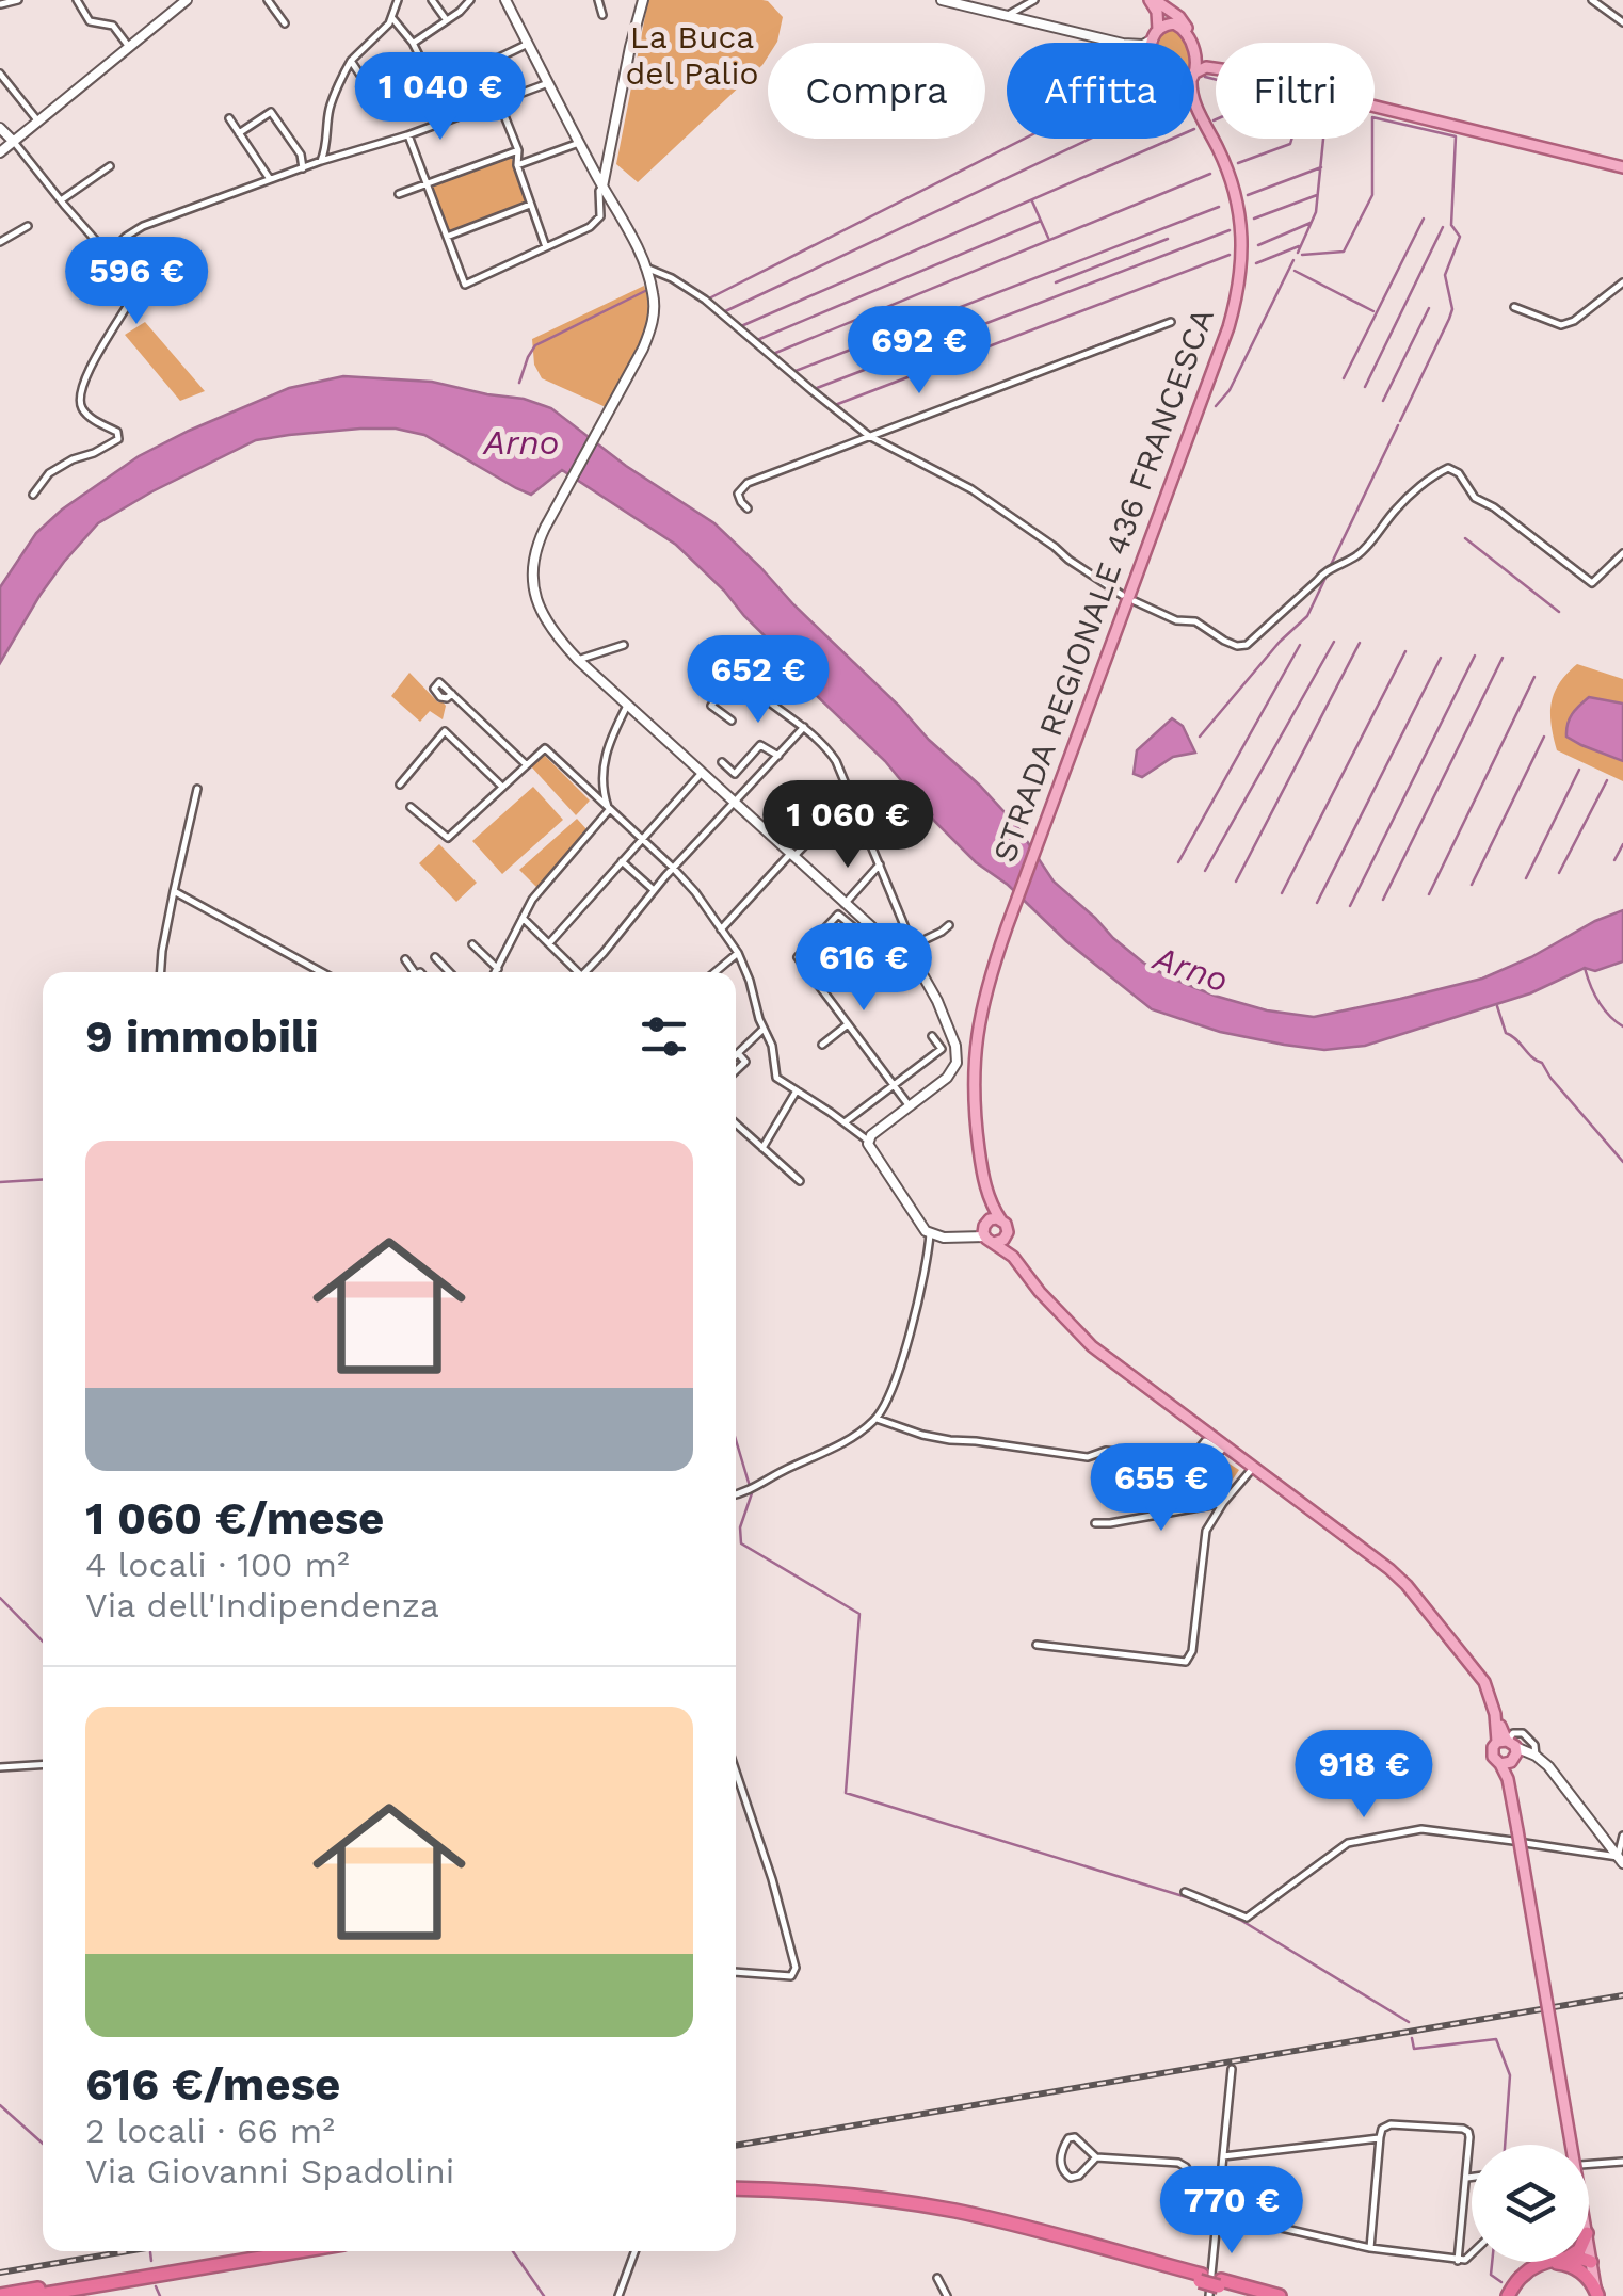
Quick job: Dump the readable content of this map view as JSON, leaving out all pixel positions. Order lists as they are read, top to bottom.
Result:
{
  "streets": {
    "main road": ["STRADA REGIONALE 436 FRANCESCA"]
  },
  "water": ["Arno"],
  "parks": ["La Buca del Palio"],
  "page": {
    "chip": ["Compra", "Affitta", "Filtri"],
    "price": [
      "1 040 €",
      "596 €",
      "692 €",
      "652 €",
      "1 060 €",
      "616 €",
      "655 €",
      "918 €",
      "770 €"
    ],
    "heading": "9 immobili",
    "list": [
      {
        "name": "1 060 €/mese",
        "note": "4 locali · 100 m² · Via dell'Indipendenza"
      },
      {
        "name": "616 €/mese",
        "note": "2 locali · 66 m² · Via Giovanni Spadolini"
      }
    ]
  }
}
